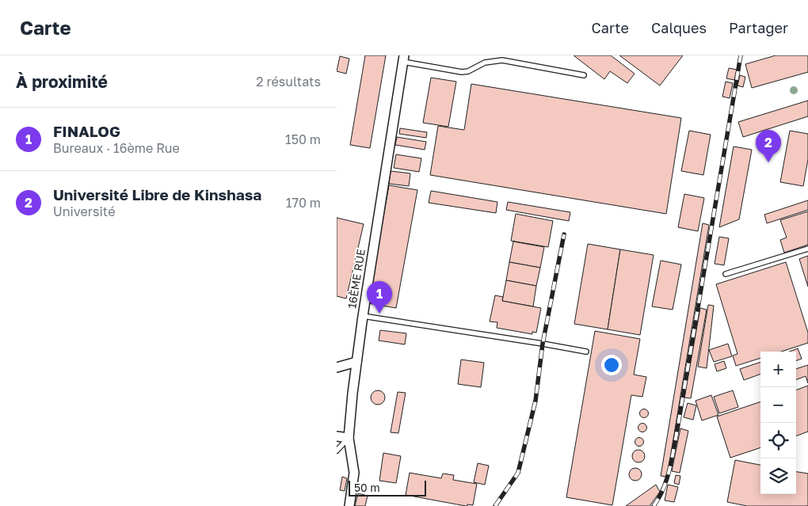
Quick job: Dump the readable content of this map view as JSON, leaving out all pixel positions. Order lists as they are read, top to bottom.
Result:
{
  "streets": {
    "street": ["16ÈME RUE"]
  },
  "scale_bar": "50 m",
  "page": {
    "header": "Carte",
    "nav": ["Carte", "Calques", "Partager"],
    "heading": ["À proximité", "2 résultats"],
    "list": [
      {
        "mark": "1",
        "name": "FINALOG",
        "note": "Bureaux · 16ème Rue",
        "value": "150 m"
      },
      {
        "mark": "2",
        "name": "Université Libre de Kinshasa",
        "note": "Université",
        "value": "170 m"
      }
    ],
    "pins": ["2", "1"],
    "map_buttons": ["+", "−"],
    "scale": "50 m"
  }
}
